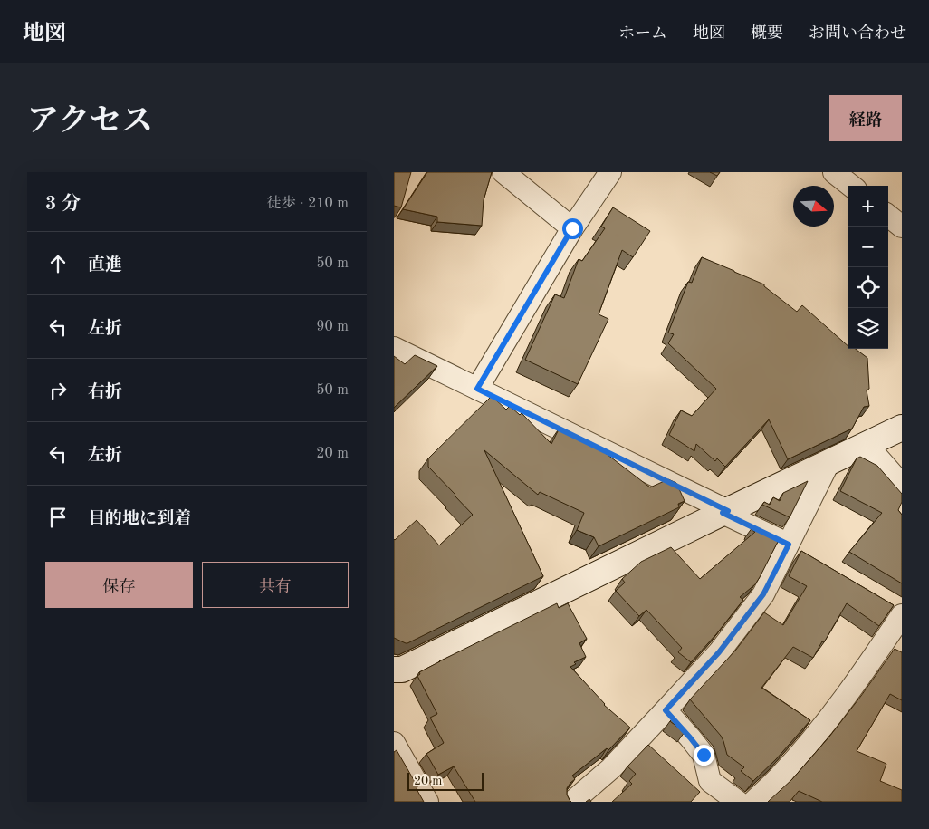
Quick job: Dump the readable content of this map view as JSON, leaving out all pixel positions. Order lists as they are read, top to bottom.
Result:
{
  "scale_bar": "20 m",
  "north": "right",
  "page": {
    "header": "地図",
    "nav": [
      "ホーム",
      "地図",
      "概要",
      "お問い合わせ"
    ],
    "title": "アクセス",
    "buttons": [
      "経路",
      ["保存", "共有"]
    ],
    "heading": ["3 分", "徒歩 · 210 m"],
    "map_buttons": ["+", "−"],
    "list": [
      ["直進", "50 m"],
      ["左折", "90 m"],
      ["右折", "50 m"],
      ["左折", "20 m"],
      "目的地に到着"
    ],
    "scale": "20 m"
  }
}
